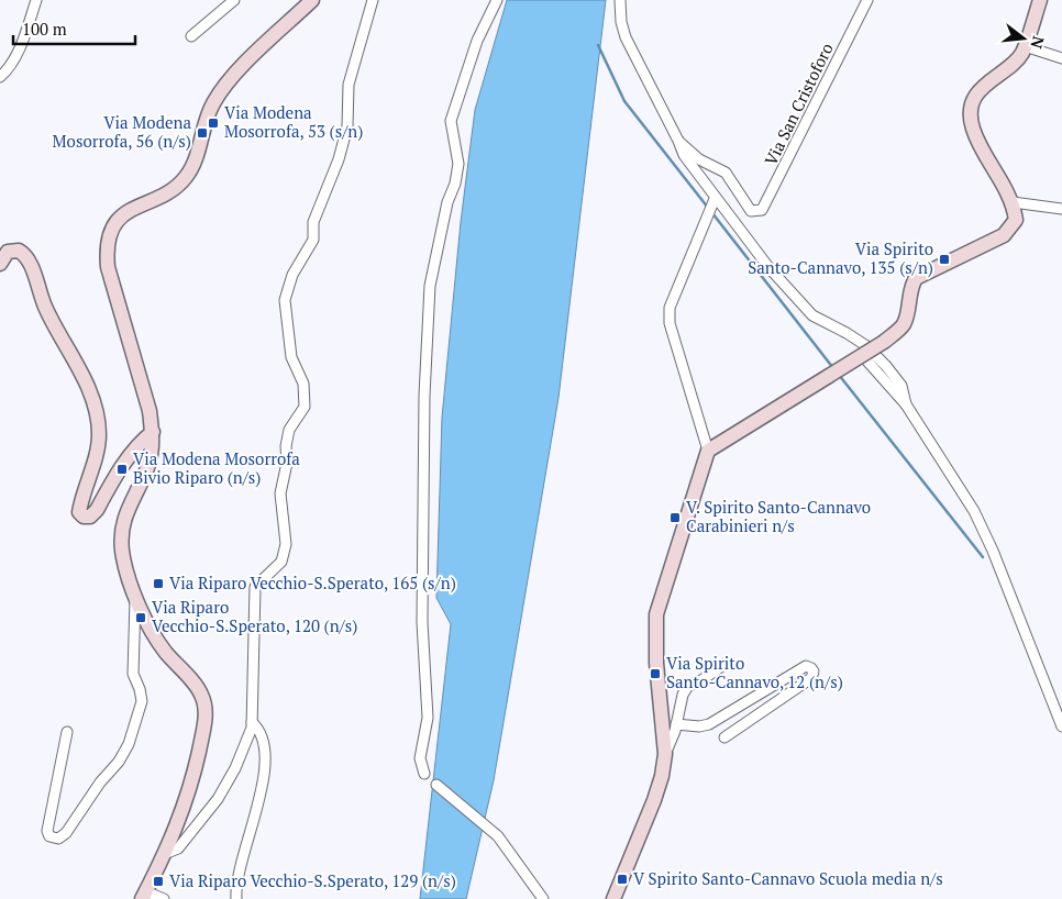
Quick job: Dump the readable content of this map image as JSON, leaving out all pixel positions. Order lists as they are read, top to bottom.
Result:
{
  "streets": {
    "street": ["Via San Cristoforo"]
  },
  "places": {
    "transit": [
      "Via Modena Mosorrofa, 53 (s/n)",
      "Via Modena Mosorrofa, 56 (n/s)",
      "Via Spirito Santo-Cannavo, 135 (s/n)",
      "Via Modena Mosorrofa Bivio Riparo (n/s)",
      "V. Spirito Santo-Cannavo Carabinieri n/s",
      "Via Riparo Vecchio-S.Sperato, 165 (s/n)",
      "Via Riparo Vecchio-S.Sperato, 120 (n/s)",
      "Via Spirito Santo-Cannavo, 12 (n/s)",
      "V Spirito Santo-Cannavo Scuola media n/s",
      "Via Riparo Vecchio-S.Sperato, 129 (n/s)"
    ]
  },
  "scale_bar": "100 m",
  "north": "right"
}
